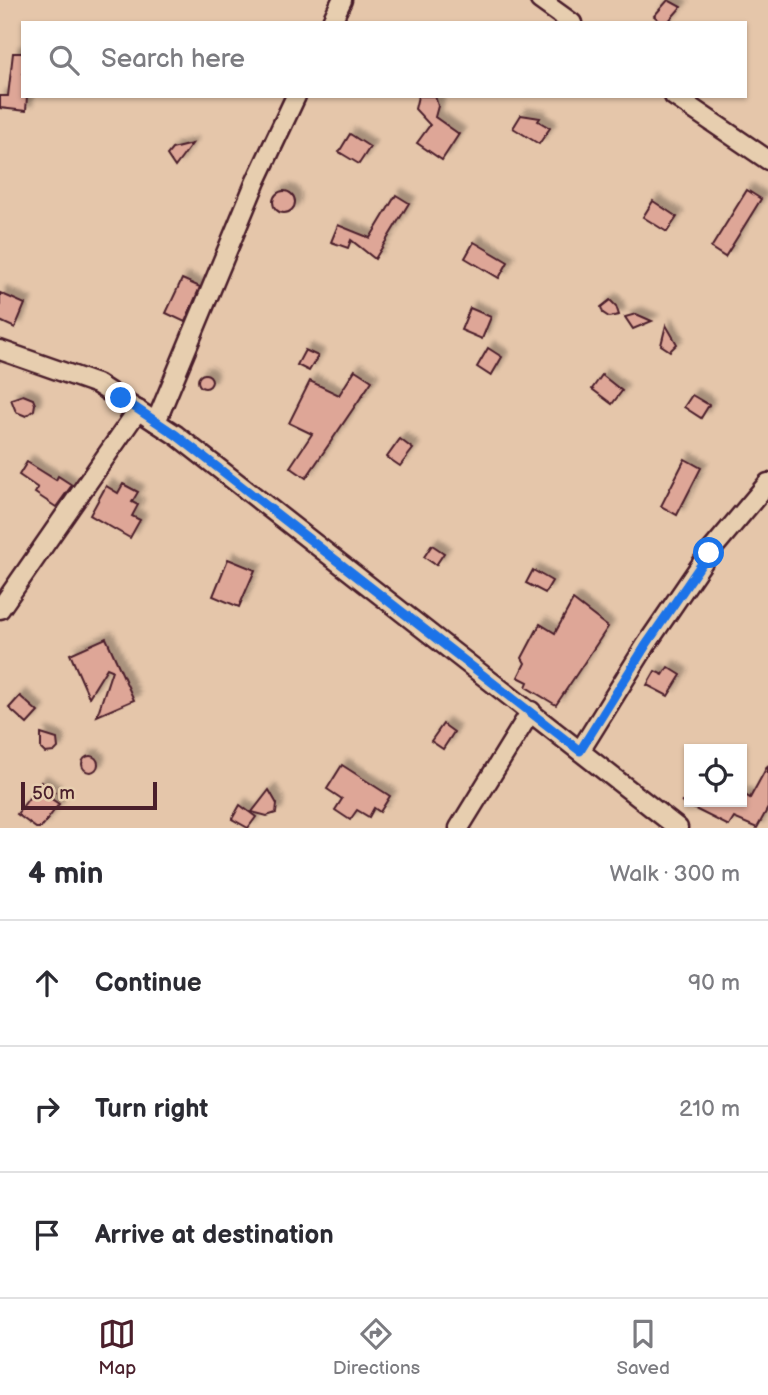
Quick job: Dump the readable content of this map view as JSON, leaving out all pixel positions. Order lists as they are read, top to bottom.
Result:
{
  "scale_bar": "50 m",
  "page": {
    "search": "Search here",
    "scale": "50 m",
    "heading": ["4 min", "Walk · 300 m"],
    "list": [
      ["Continue", "90 m"],
      ["Turn right", "210 m"],
      "Arrive at destination"
    ],
    "nav": ["Map", "Directions", "Saved"]
  }
}
